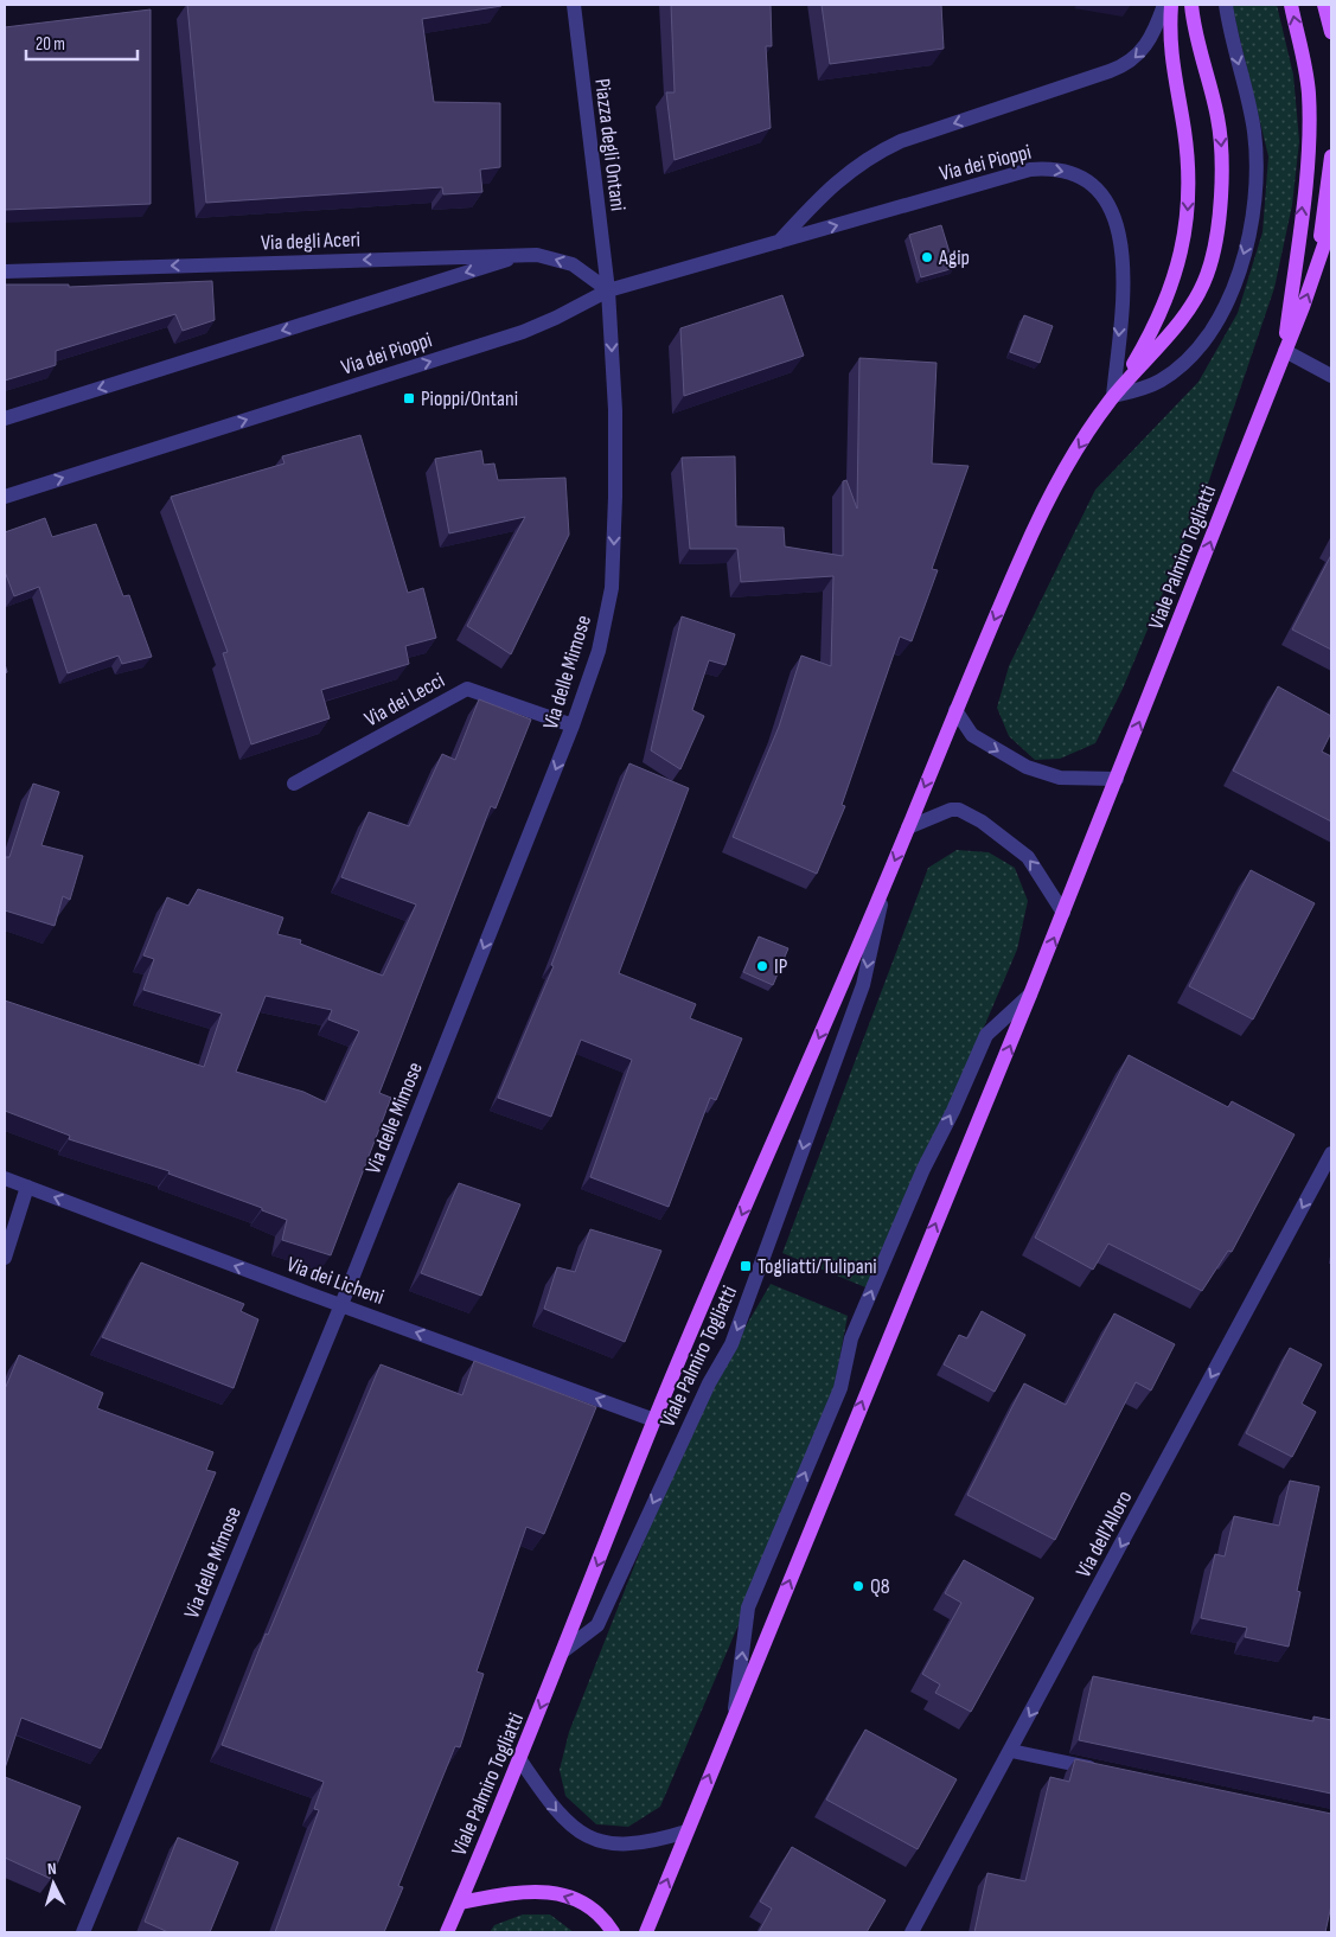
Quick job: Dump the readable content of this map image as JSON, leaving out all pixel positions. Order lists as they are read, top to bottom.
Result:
{
  "streets": {
    "main road": ["Viale Palmiro Togliatti"],
    "street": [
      "Piazza degli Ontani",
      "Via dei Pioppi",
      "Via degli Aceri",
      "Via delle Mimose",
      "Via dei Lecci",
      "Via dei Licheni",
      "Via dell'Alloro"
    ]
  },
  "crossings": [
    ["Piazza degli Ontani", "Via dei Pioppi"],
    ["Piazza degli Ontani", "Via degli Aceri"],
    ["Piazza degli Ontani", "Via delle Mimose"],
    ["Via dei Pioppi", "Via degli Aceri"],
    ["Via dei Pioppi", "Viale Palmiro Togliatti"],
    ["Via dei Pioppi", "Via delle Mimose"],
    ["Via degli Aceri", "Via delle Mimose"],
    ["Viale Palmiro Togliatti", "Via dei Licheni"],
    ["Via delle Mimose", "Via dei Lecci"],
    ["Via delle Mimose", "Via dei Licheni"]
  ],
  "one_way": ["Via delle Mimose", "Via dei Licheni", "Via dell'Alloro"],
  "places": {
    "other": ["Agip", "IP", "Q8"],
    "transit": ["Pioppi/Ontani", "Togliatti/Tulipani"]
  },
  "scale_bar": "20 m",
  "north": "top"
}
